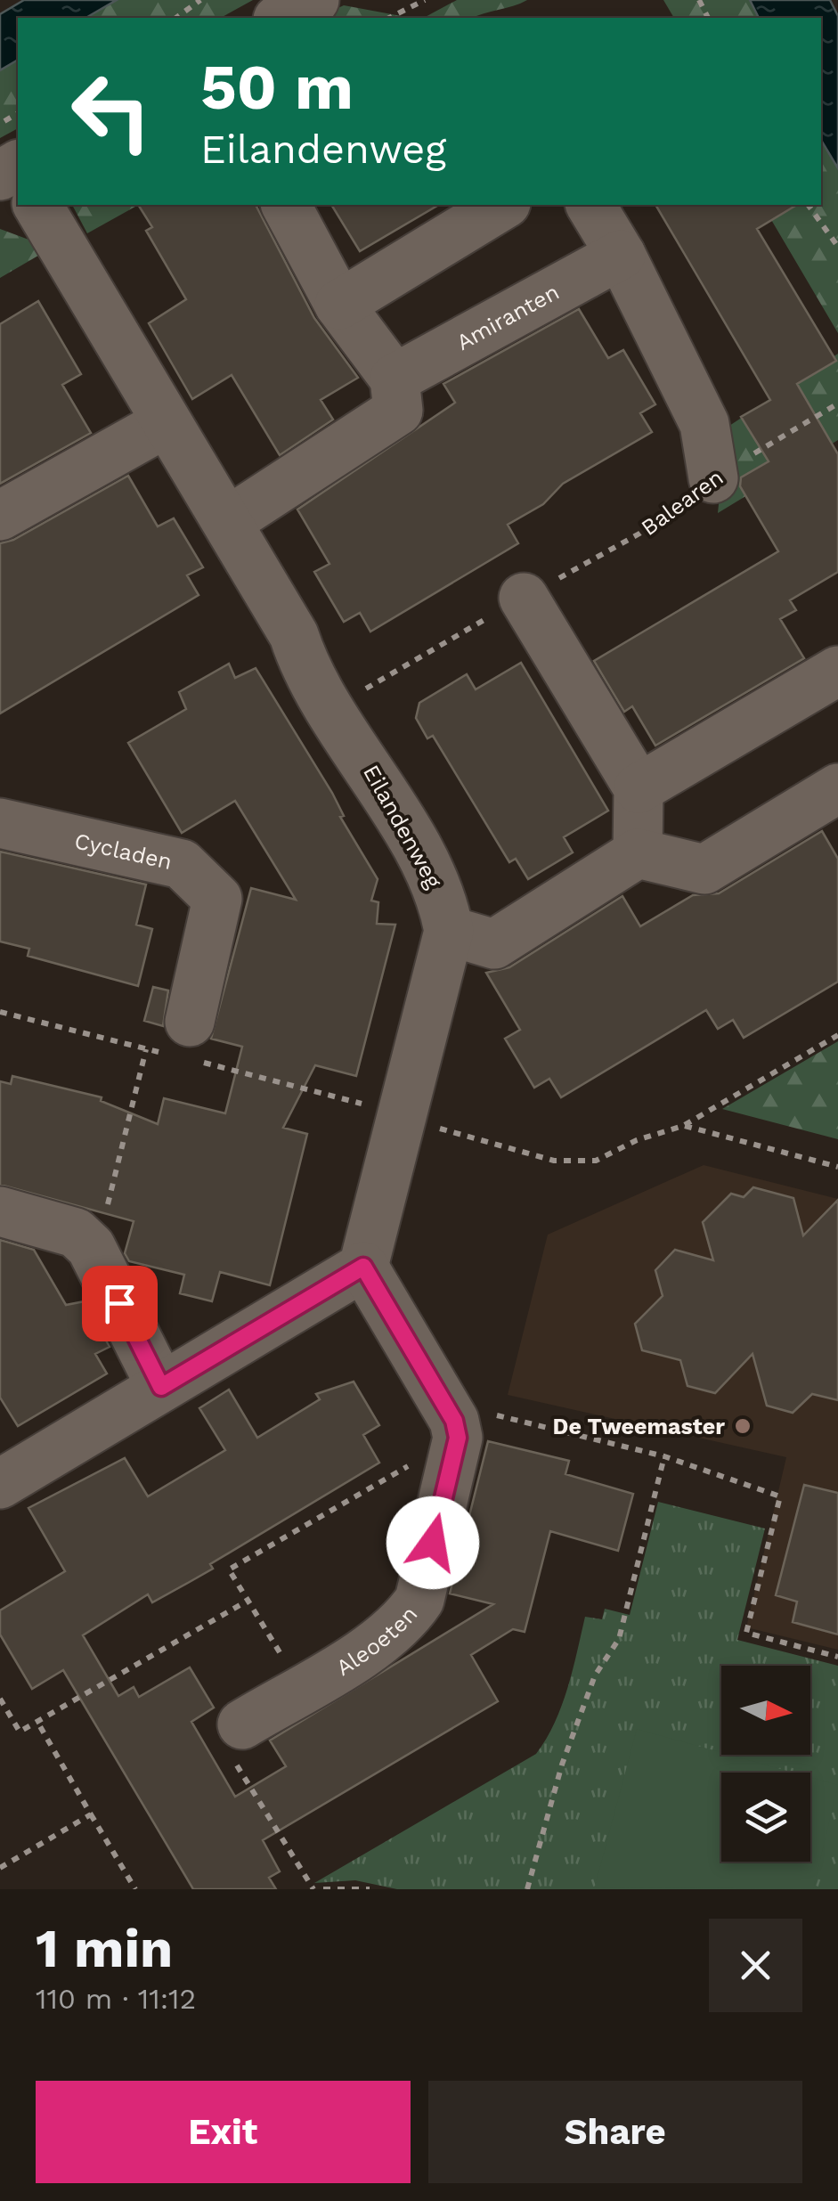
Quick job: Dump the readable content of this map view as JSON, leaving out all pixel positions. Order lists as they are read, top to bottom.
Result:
{
  "streets": {
    "street": [
      "Amiranten",
      "Eilandenweg",
      "Cycladen",
      "Aleoeten"
    ],
    "path": ["Balearen"]
  },
  "crossings": [
    ["Balearen", "Eilandenweg"]
  ],
  "places": ["De Tweemaster"],
  "north": "right",
  "page": {
    "turn": ["50 m", "Eilandenweg"],
    "heading": ["1 min", "110 m · 11:12"],
    "buttons": ["Exit", "Share"]
  }
}
